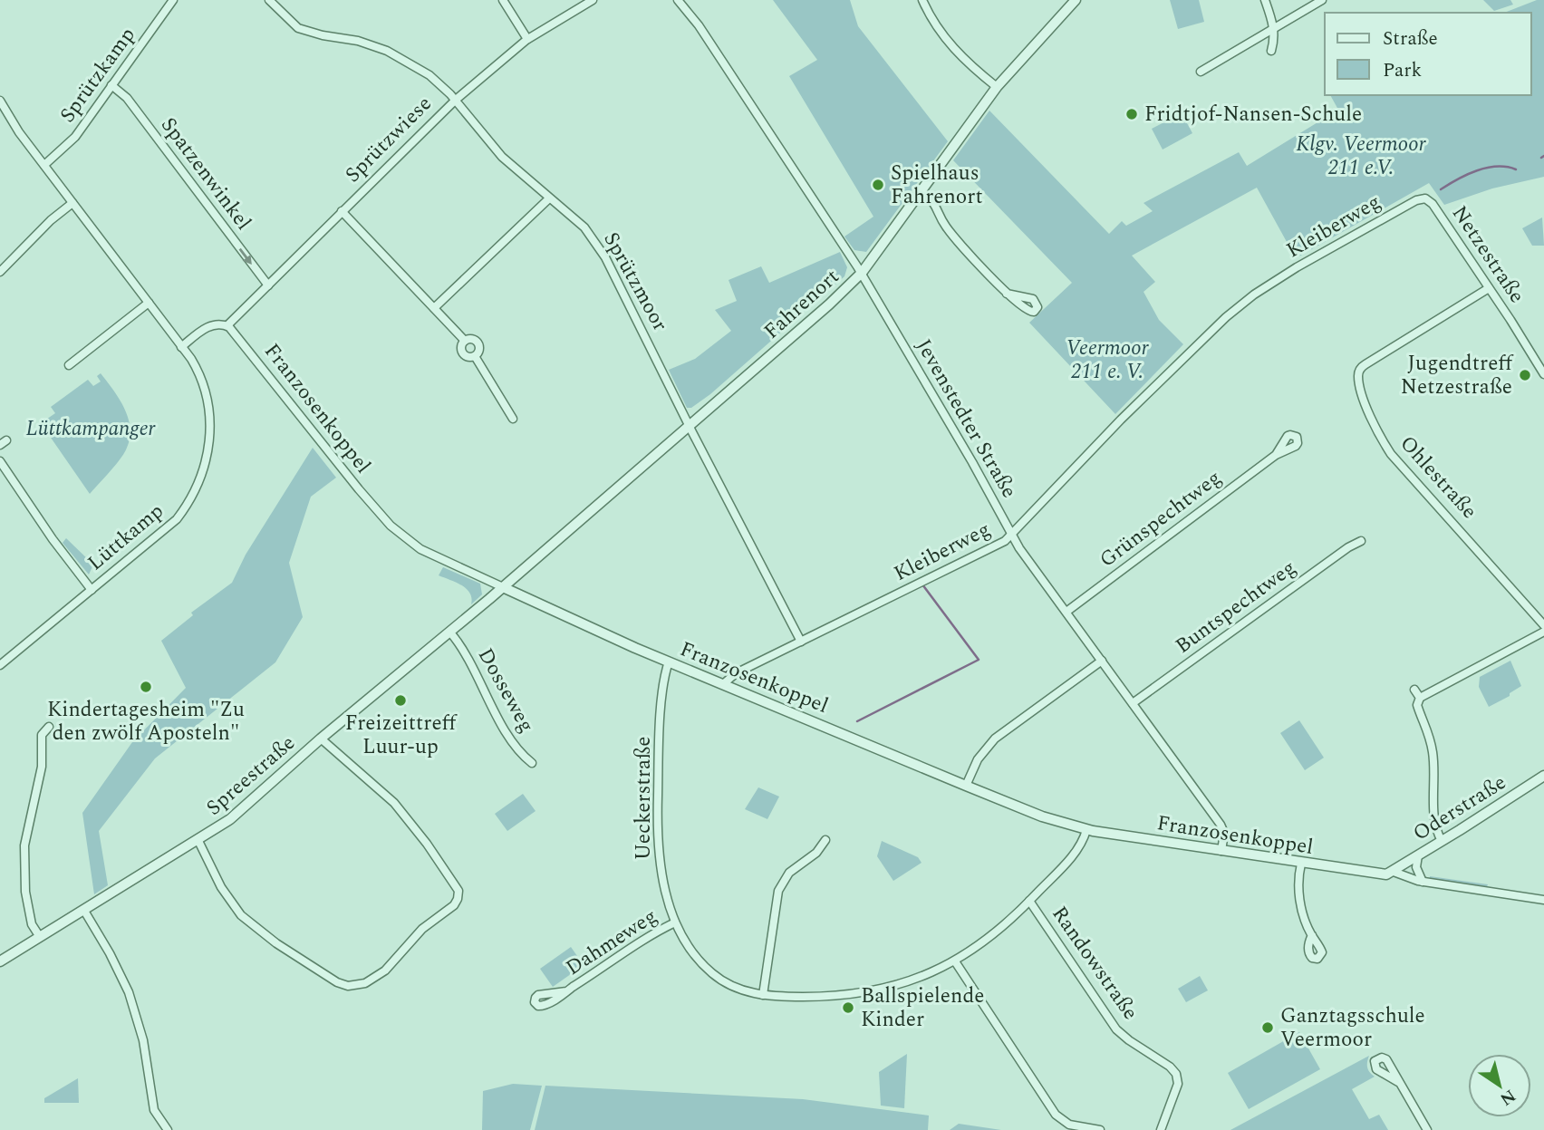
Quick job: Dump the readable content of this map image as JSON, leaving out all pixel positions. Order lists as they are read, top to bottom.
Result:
{
  "streets": {
    "street": [
      "Sprützkamp",
      "Sprützwiese",
      "Spatzenwinkel",
      "Kleiberweg",
      "Netzestraße",
      "Sprützmoor",
      "Fahrenort",
      "Franzosenkoppel",
      "Jevenstedter Straße",
      "Ohlestraße",
      "Grünspechtweg",
      "Lüttkamp",
      "Buntspechtweg",
      "Dosseweg",
      "Spreestraße",
      "Ueckerstraße",
      "Oderstraße",
      "Dahmeweg",
      "Randowstraße"
    ]
  },
  "crossings": [
    ["Sprützkamp", "Spatzenwinkel"],
    ["Sprützkamp", "Lüttkamp"],
    ["Sprützwiese", "Spatzenwinkel"],
    ["Sprützwiese", "Sprützmoor"],
    ["Sprützwiese", "Franzosenkoppel"],
    ["Kleiberweg", "Netzestraße"],
    ["Kleiberweg", "Sprützmoor"],
    ["Kleiberweg", "Franzosenkoppel"],
    ["Kleiberweg", "Jevenstedter Straße"],
    ["Netzestraße", "Ohlestraße"],
    ["Sprützmoor", "Fahrenort"],
    ["Fahrenort", "Franzosenkoppel"],
    ["Fahrenort", "Jevenstedter Straße"],
    ["Fahrenort", "Spreestraße"],
    ["Franzosenkoppel", "Jevenstedter Straße"],
    ["Franzosenkoppel", "Spreestraße"],
    ["Franzosenkoppel", "Ueckerstraße"],
    ["Franzosenkoppel", "Oderstraße"],
    ["Jevenstedter Straße", "Grünspechtweg"],
    ["Jevenstedter Straße", "Buntspechtweg"],
    ["Dosseweg", "Spreestraße"],
    ["Ueckerstraße", "Dahmeweg"],
    ["Ueckerstraße", "Randowstraße"]
  ],
  "one_way": ["Spatzenwinkel"],
  "parks": ["Klgv. Veermoor 211 e.V.", "Veermoor 211 e. V.", "Lüttkampanger"],
  "places": [
    "Fridtjof-Nansen-Schule",
    "Spielhaus Fahrenort",
    "Jugendtreff Netzestraße",
    "Kindertagesheim \"Zu den zwölf Aposteln\"",
    "Freizeittreff Luur-up",
    "Ballspielende Kinder",
    "Ganztagsschule Veermoor"
  ],
  "legend": ["Straße", "Park"],
  "north": "bottom right"
}
